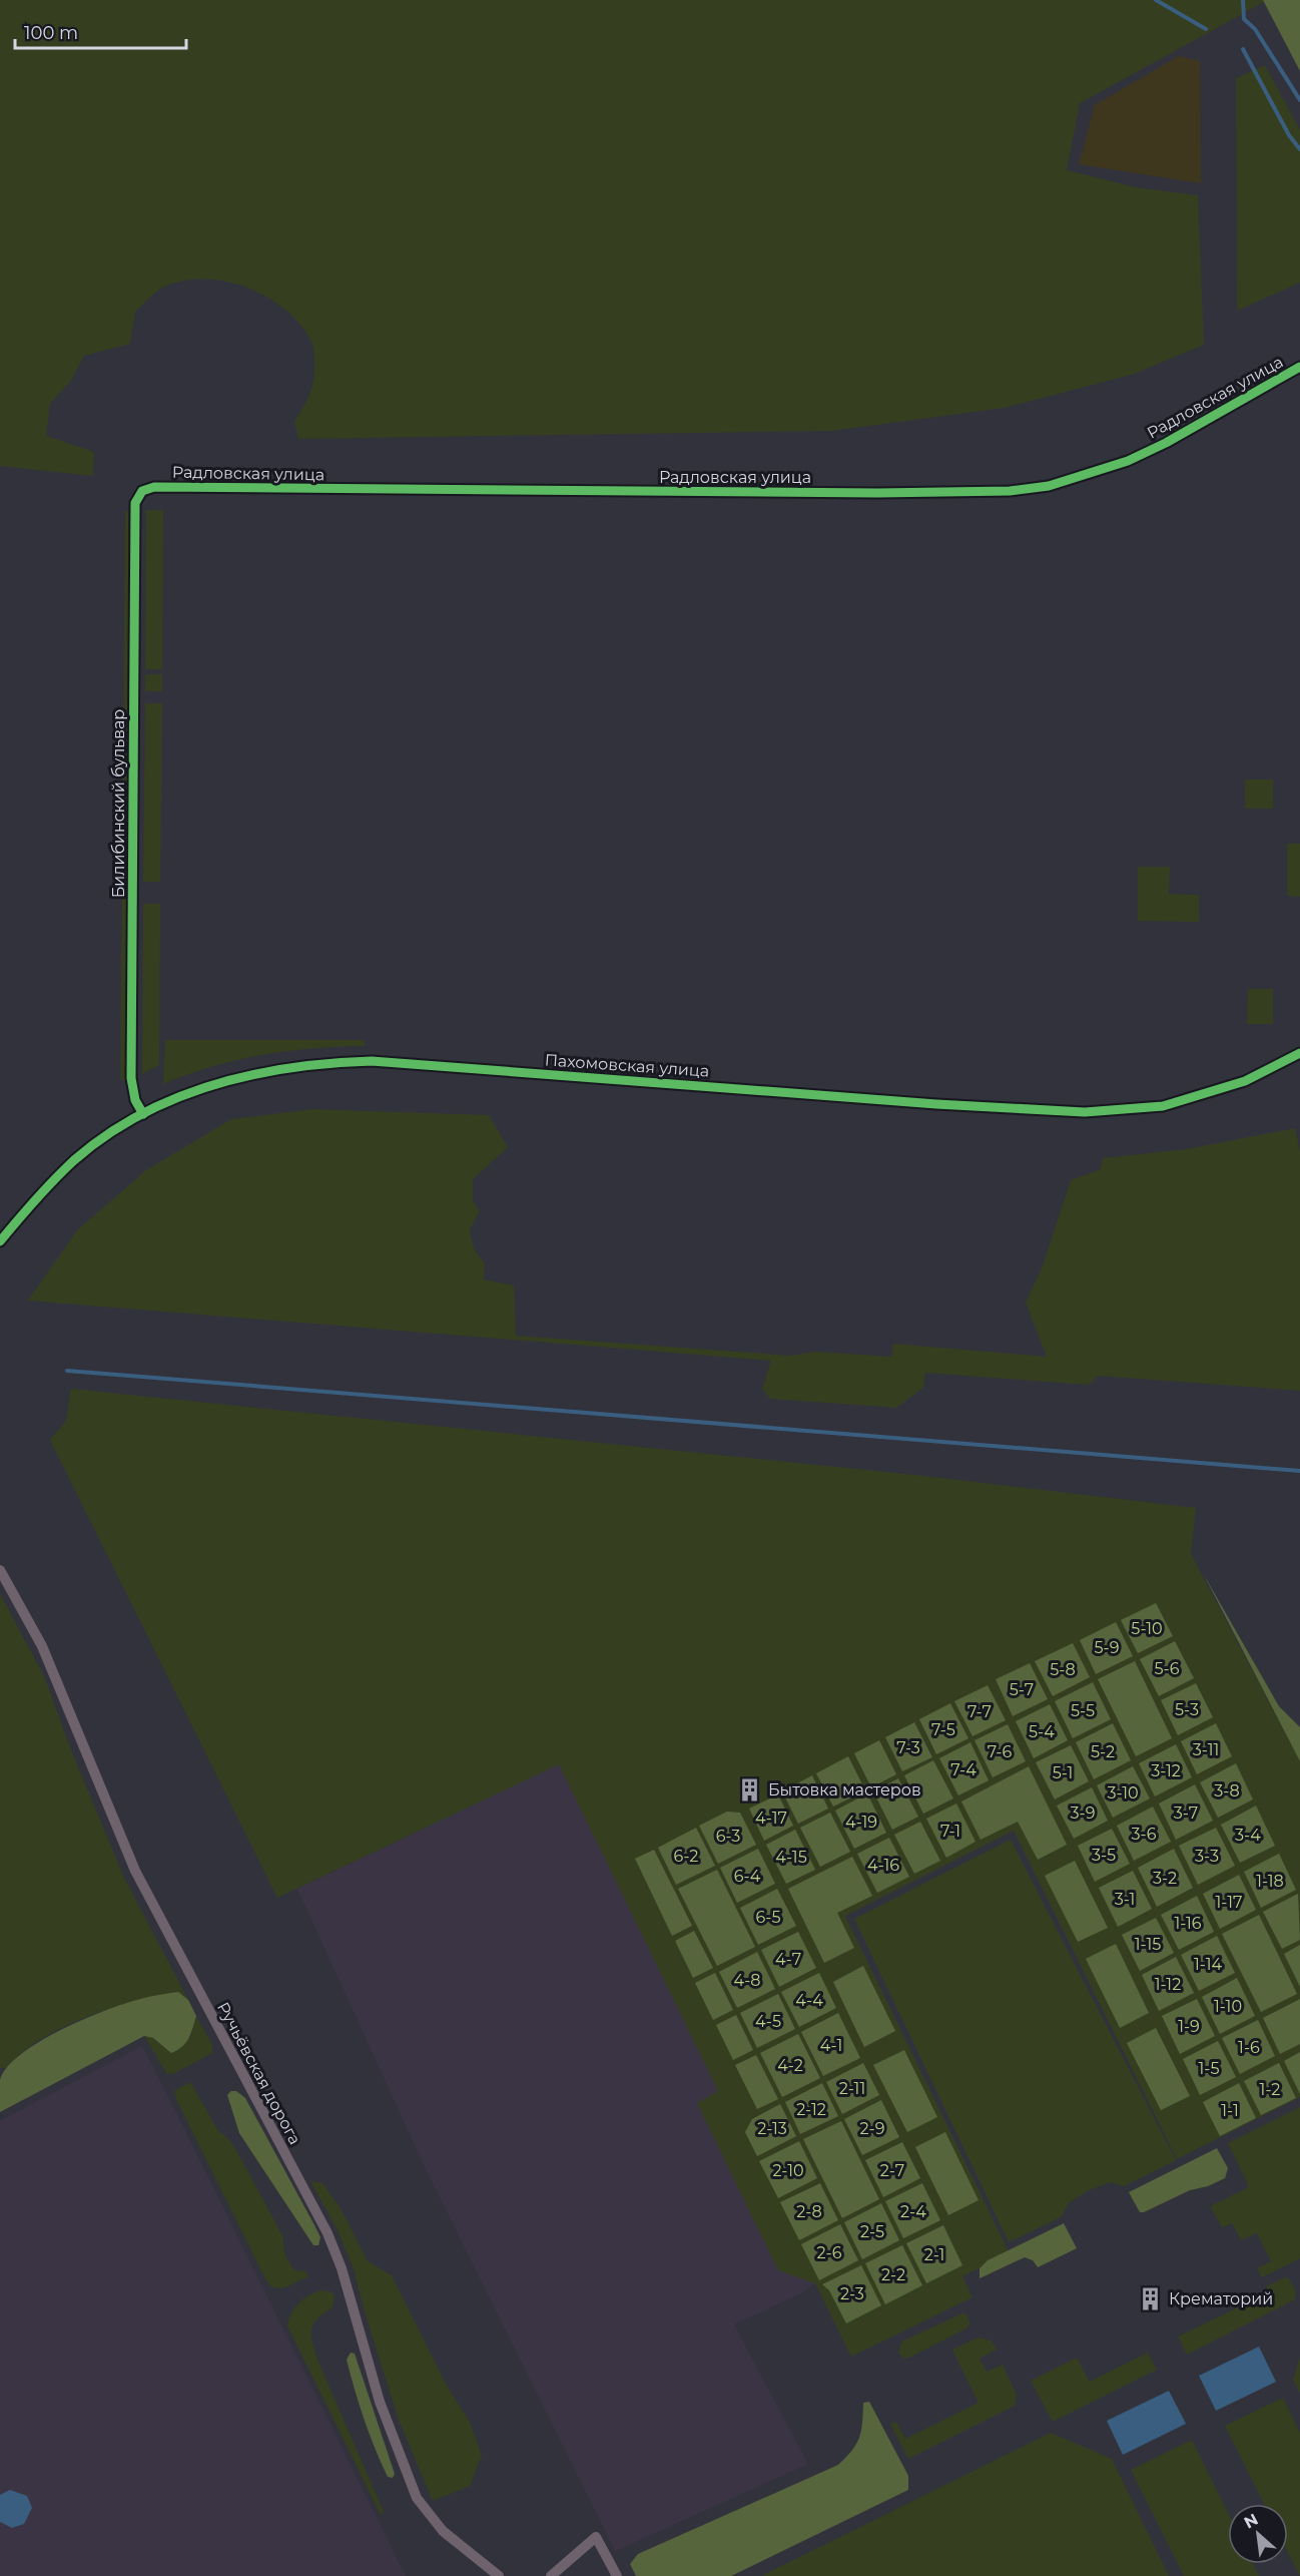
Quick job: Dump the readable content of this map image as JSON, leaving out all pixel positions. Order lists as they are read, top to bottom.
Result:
{
  "streets": {
    "street": [
      "Радловская улица",
      "Билибинский бульвар",
      "Пахомовская улица",
      "Ручьёвская дорога"
    ]
  },
  "crossings": [
    ["Радловская улица", "Билибинский бульвар"],
    ["Билибинский бульвар", "Пахомовская улица"]
  ],
  "parks": [
    "5-10",
    "5-9",
    "5-6",
    "5-8",
    "5-7",
    "5-3",
    "5-5",
    "7-7",
    "7-5",
    "5-4",
    "7-3",
    "3-11",
    "7-6",
    "5-2",
    "7-4",
    "3-12",
    "5-1",
    "3-8",
    "3-10",
    "3-9",
    "3-7",
    "4-17",
    "4-19",
    "7-1",
    "3-6",
    "3-4",
    "6-3",
    "3-5",
    "6-2",
    "3-3",
    "4-15",
    "4-16",
    "6-4",
    "3-2",
    "1-18",
    "3-1",
    "1-17",
    "6-5",
    "1-16",
    "1-15",
    "4-7",
    "1-14",
    "4-8",
    "1-12",
    "4-4",
    "1-10",
    "4-5",
    "1-9",
    "4-1",
    "1-6",
    "4-2",
    "1-5",
    "2-11",
    "1-2",
    "2-12",
    "1-1",
    "2-13",
    "2-9",
    "2-10",
    "2-7",
    "2-8",
    "2-4",
    "2-5",
    "2-6",
    "2-1",
    "2-2",
    "2-3"
  ],
  "places": {
    "building": ["Бытовка мастеров", "Крематорий"]
  },
  "scale_bar": "100 m",
  "north": "top left"
}
